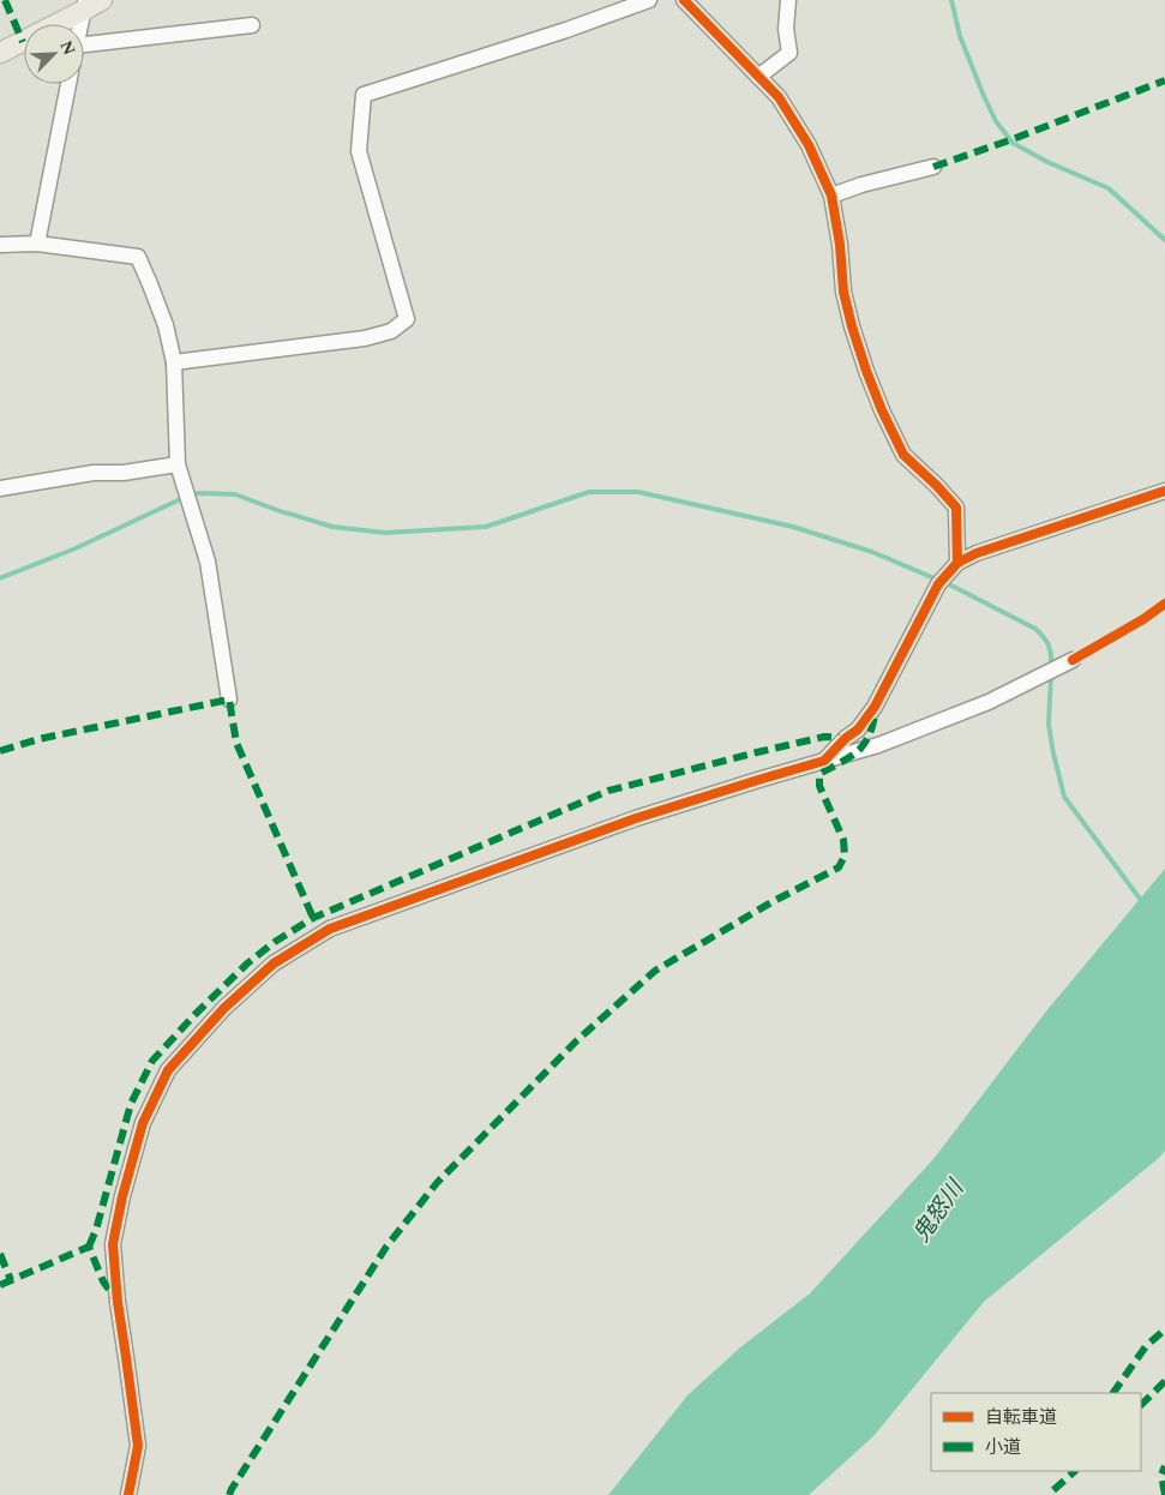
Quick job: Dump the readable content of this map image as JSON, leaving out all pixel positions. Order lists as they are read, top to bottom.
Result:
{
  "water": ["鬼怒川"],
  "legend": ["自転車道", "小道"],
  "north": "top right"
}
